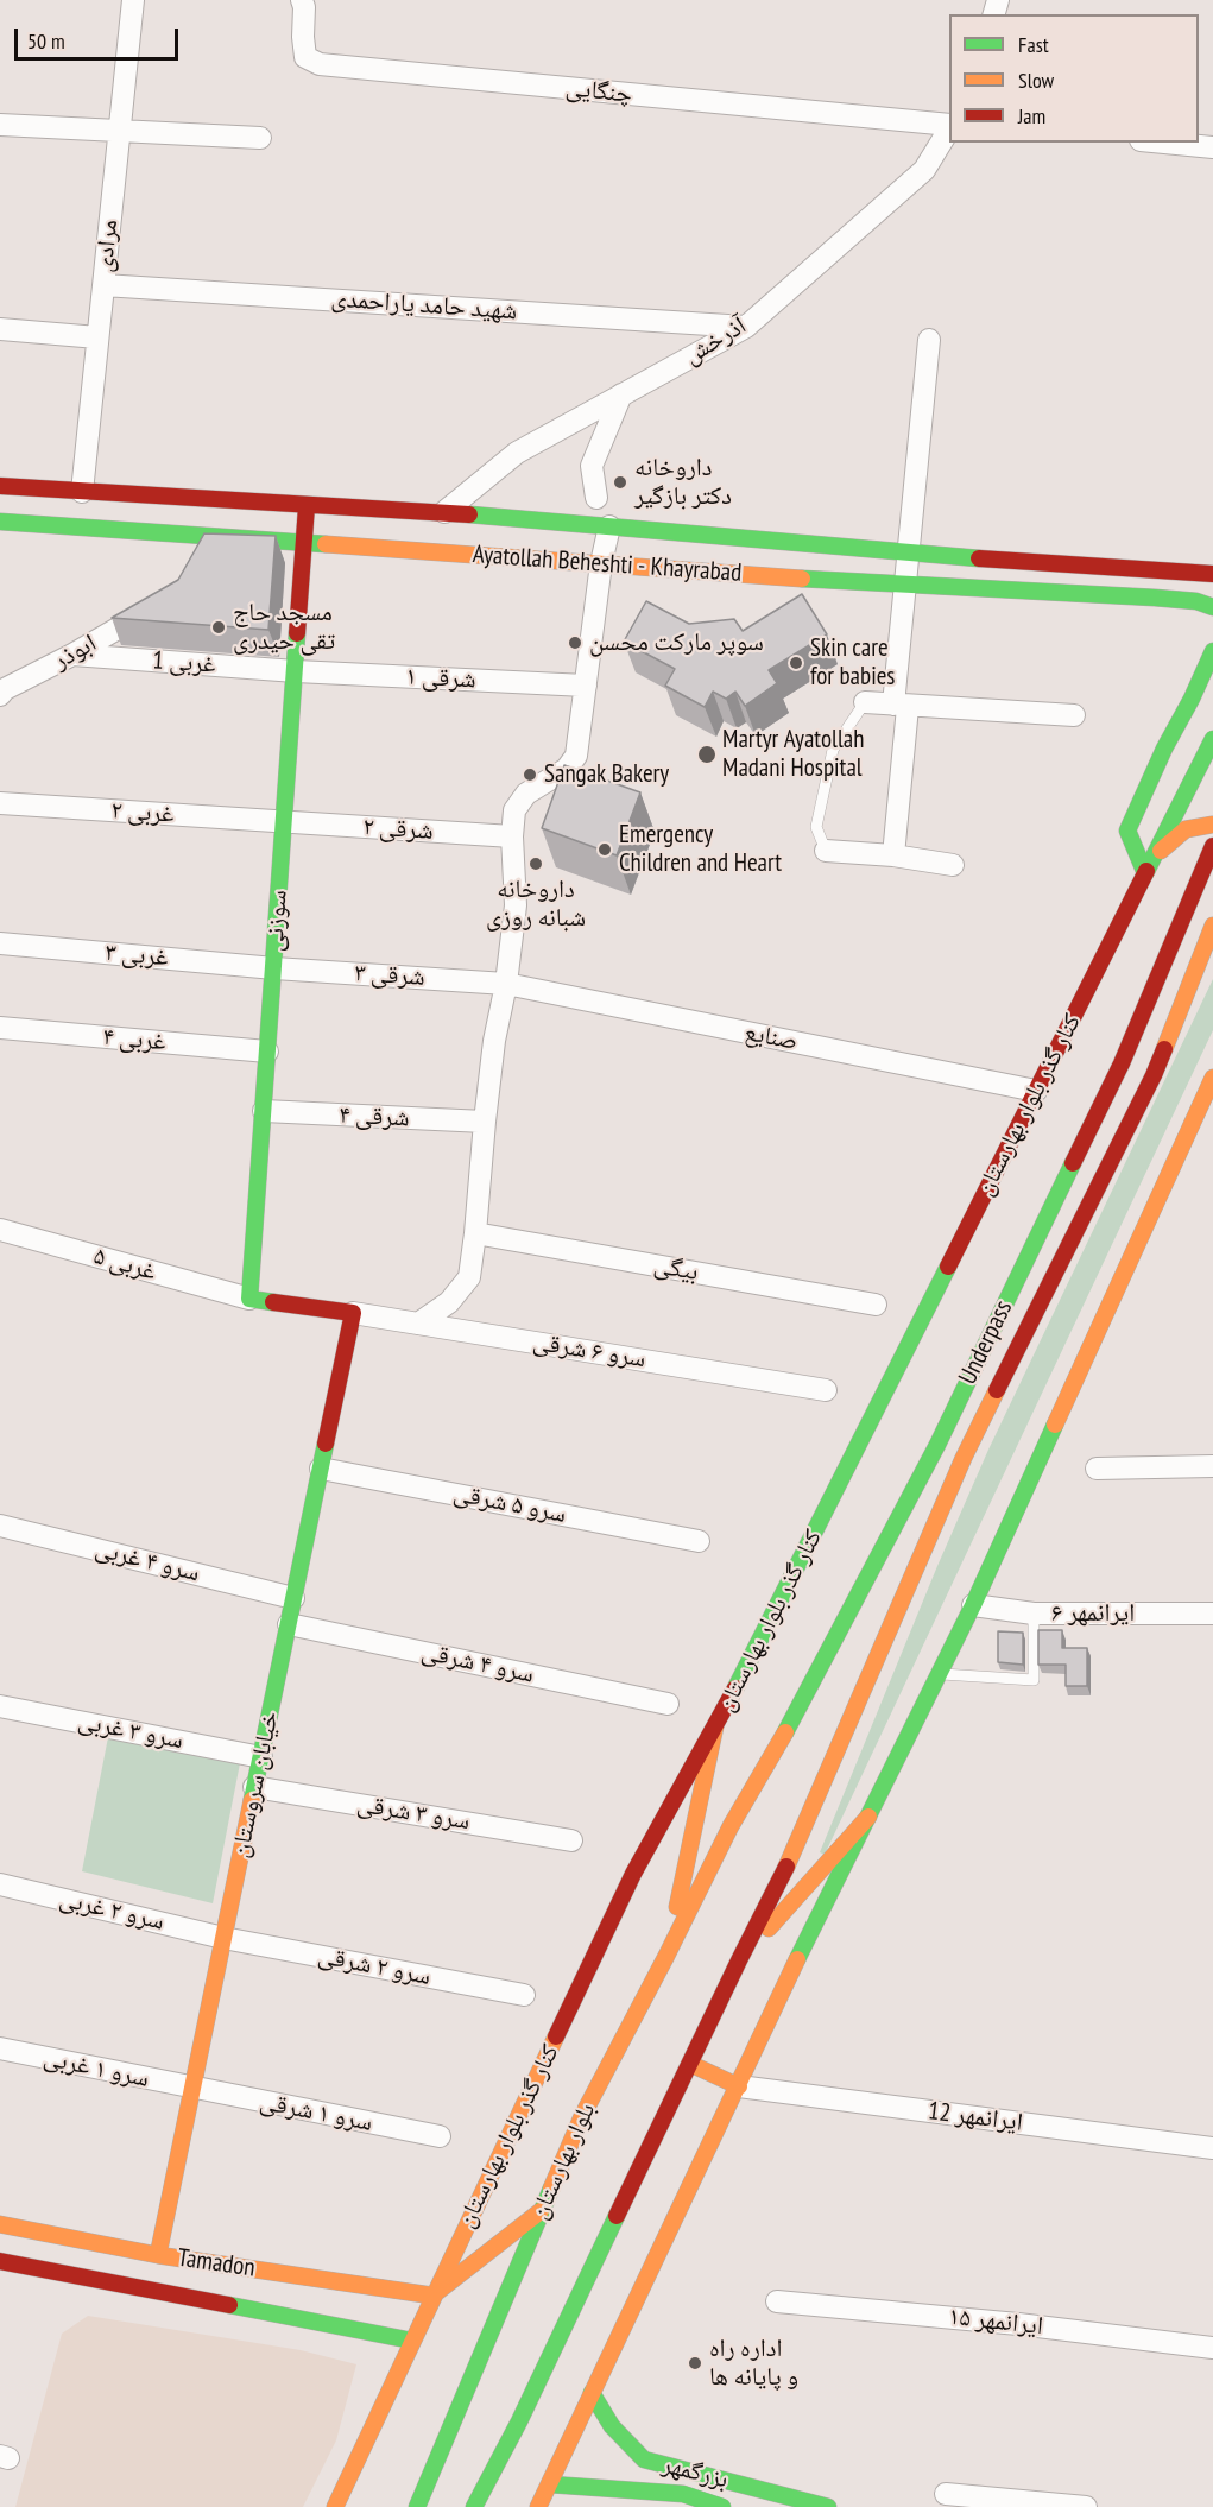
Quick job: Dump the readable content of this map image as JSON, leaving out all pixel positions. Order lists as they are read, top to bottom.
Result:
{
  "streets": {
    "main road": [
      "Ayatollah Beheshti - Khayrabad",
      "سوزنی",
      "کنار گذر بلوار بهارستان",
      "Underpass",
      "خیابان سروستان",
      "بلوار بهارستان",
      "Tamadon",
      "بزرگمهر"
    ],
    "street": [
      "چنگایی",
      "مرادی",
      "شهید حامد یاراحمدی",
      "آذرخش",
      "ابوذر",
      "غربی 1",
      "شرقی ۱",
      "غربی ۲",
      "شرقی ۲",
      "غربی ۳",
      "شرقی ۳",
      "صنایع",
      "غربی ۴",
      "شرقی ۴",
      "غربی ۵",
      "بیگی",
      "سرو ۶ شرقی",
      "سرو ۵ شرقی",
      "سرو ۴ غربی",
      "ایرانمهر ۶",
      "سرو ۴ شرقی",
      "سرو ۳ غربی",
      "سرو ۳ شرقی",
      "سرو ۲ غربی",
      "سرو ۲ شرقی",
      "سرو ۱ غربی",
      "سرو ۱ شرقی",
      "ایرانمهر 12",
      "ایرانمهر ۱۵"
    ]
  },
  "crossings": [
    ["مرادی", "شهید حامد یاراحمدی"],
    ["مرادی", "Ayatollah Beheshti - Khayrabad"],
    ["شهید حامد یاراحمدی", "آذرخش"],
    ["آذرخش", "Ayatollah Beheshti - Khayrabad"],
    ["Ayatollah Beheshti - Khayrabad", "سوزنی"],
    ["ابوذر", "غربی 1"],
    ["غربی 1", "شرقی ۱"],
    ["غربی 1", "سوزنی"],
    ["شرقی ۱", "سوزنی"],
    ["غربی ۲", "شرقی ۲"],
    ["غربی ۲", "سوزنی"],
    ["شرقی ۲", "سوزنی"],
    ["سوزنی", "غربی ۳"],
    ["سوزنی", "شرقی ۳"],
    ["سوزنی", "غربی ۴"],
    ["سوزنی", "شرقی ۴"],
    ["سوزنی", "غربی ۵"],
    ["غربی ۳", "شرقی ۳"],
    ["شرقی ۳", "صنایع"],
    ["صنایع", "کنار گذر بلوار بهارستان"],
    ["کنار گذر بلوار بهارستان", "Tamadon"],
    ["Underpass", "بلوار بهارستان"],
    ["سرو ۶ شرقی", "خیابان سروستان"],
    ["سرو ۵ شرقی", "خیابان سروستان"],
    ["سرو ۴ غربی", "خیابان سروستان"],
    ["سرو ۴ شرقی", "خیابان سروستان"],
    ["سرو ۳ غربی", "خیابان سروستان"],
    ["خیابان سروستان", "سرو ۳ شرقی"],
    ["خیابان سروستان", "سرو ۲ غربی"],
    ["خیابان سروستان", "سرو ۲ شرقی"],
    ["خیابان سروستان", "سرو ۱ غربی"],
    ["خیابان سروستان", "سرو ۱ شرقی"],
    ["خیابان سروستان", "Tamadon"],
    ["سرو ۲ غربی", "سرو ۲ شرقی"],
    ["سرو ۱ غربی", "سرو ۱ شرقی"]
  ],
  "places": [
    "داروخانه دکتر بازگیر",
    "مسجد حاج تقی حیدری",
    "سوپر مارکت محسن",
    "Skin care for babies",
    "Martyr Ayatollah Madani Hospital",
    "Sangak Bakery",
    "Emergency Children and Heart",
    "داروخانه شبانه روزی",
    "اداره راه و پایانه ها"
  ],
  "legend": ["Fast", "Slow", "Jam"],
  "scale_bar": "50 m"
}
